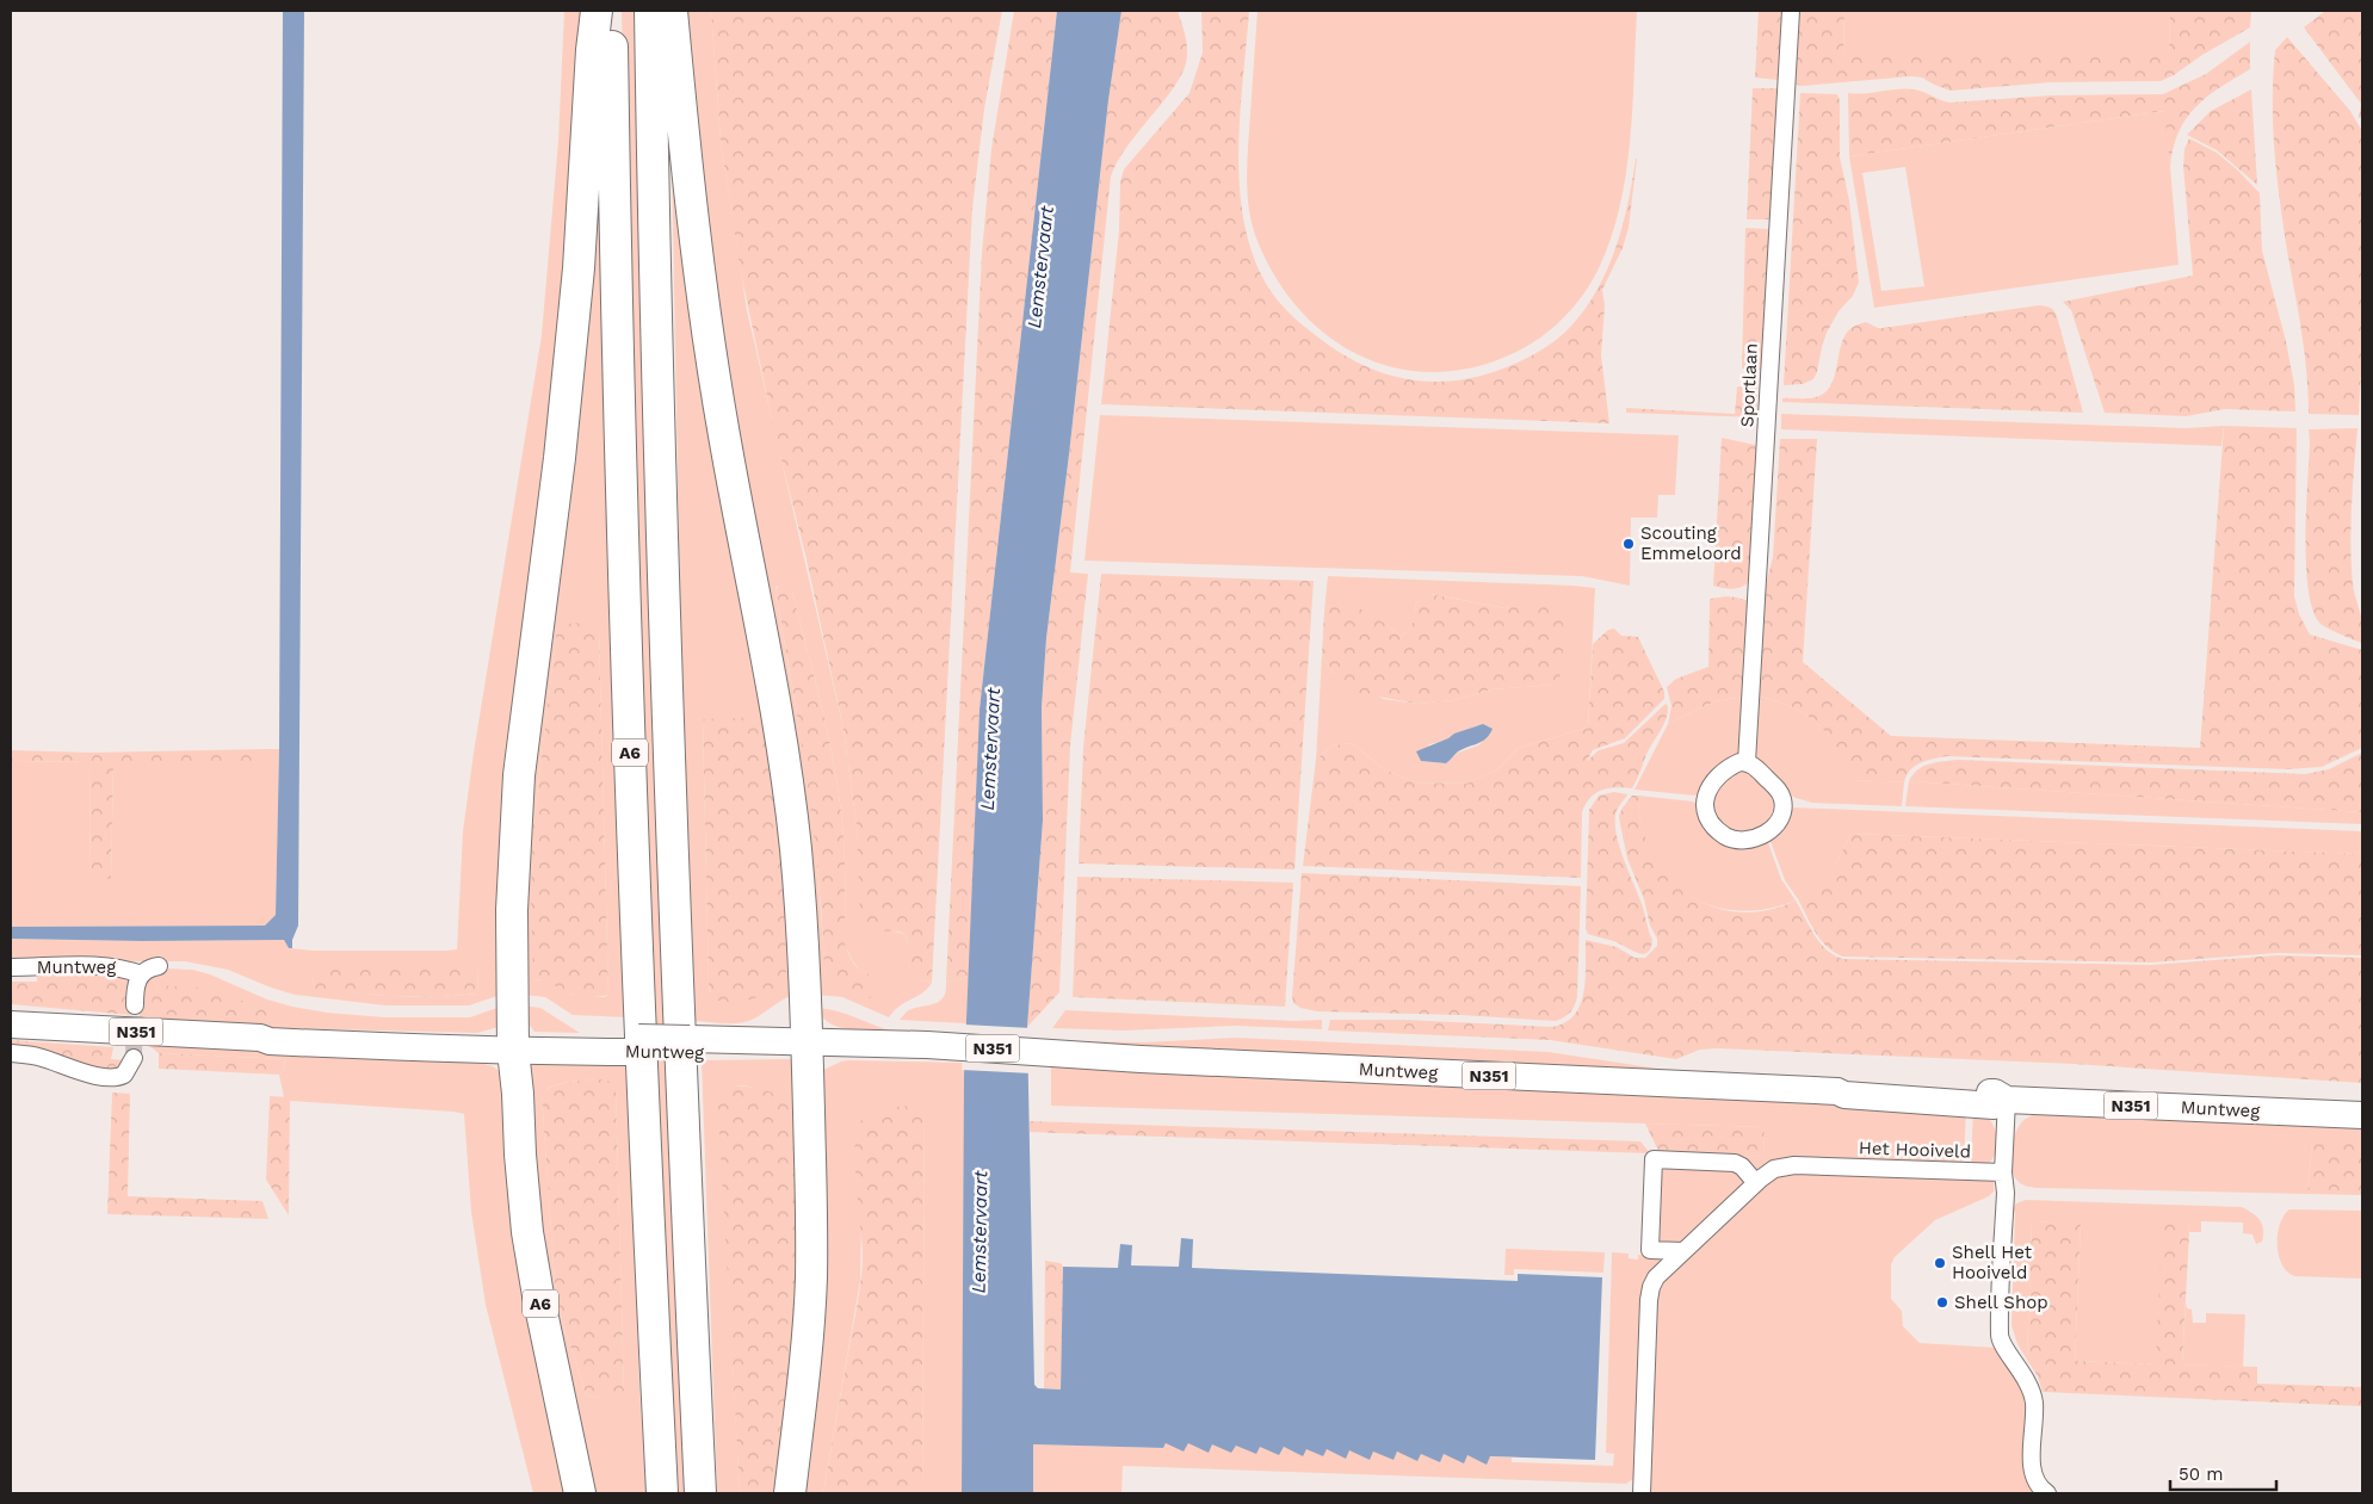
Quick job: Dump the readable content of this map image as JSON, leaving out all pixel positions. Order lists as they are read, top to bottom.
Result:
{
  "streets": {
    "highway": ["A6"],
    "main road": ["Muntweg", "N351"],
    "street": ["Sportlaan", "Het Hooiveld"]
  },
  "crossings": [
    ["A6", "Muntweg"]
  ],
  "water": ["Lemstervaart"],
  "places": ["Scouting Emmeloord", "Shell Het Hooiveld", "Shell Shop"],
  "scale_bar": "50 m"
}
